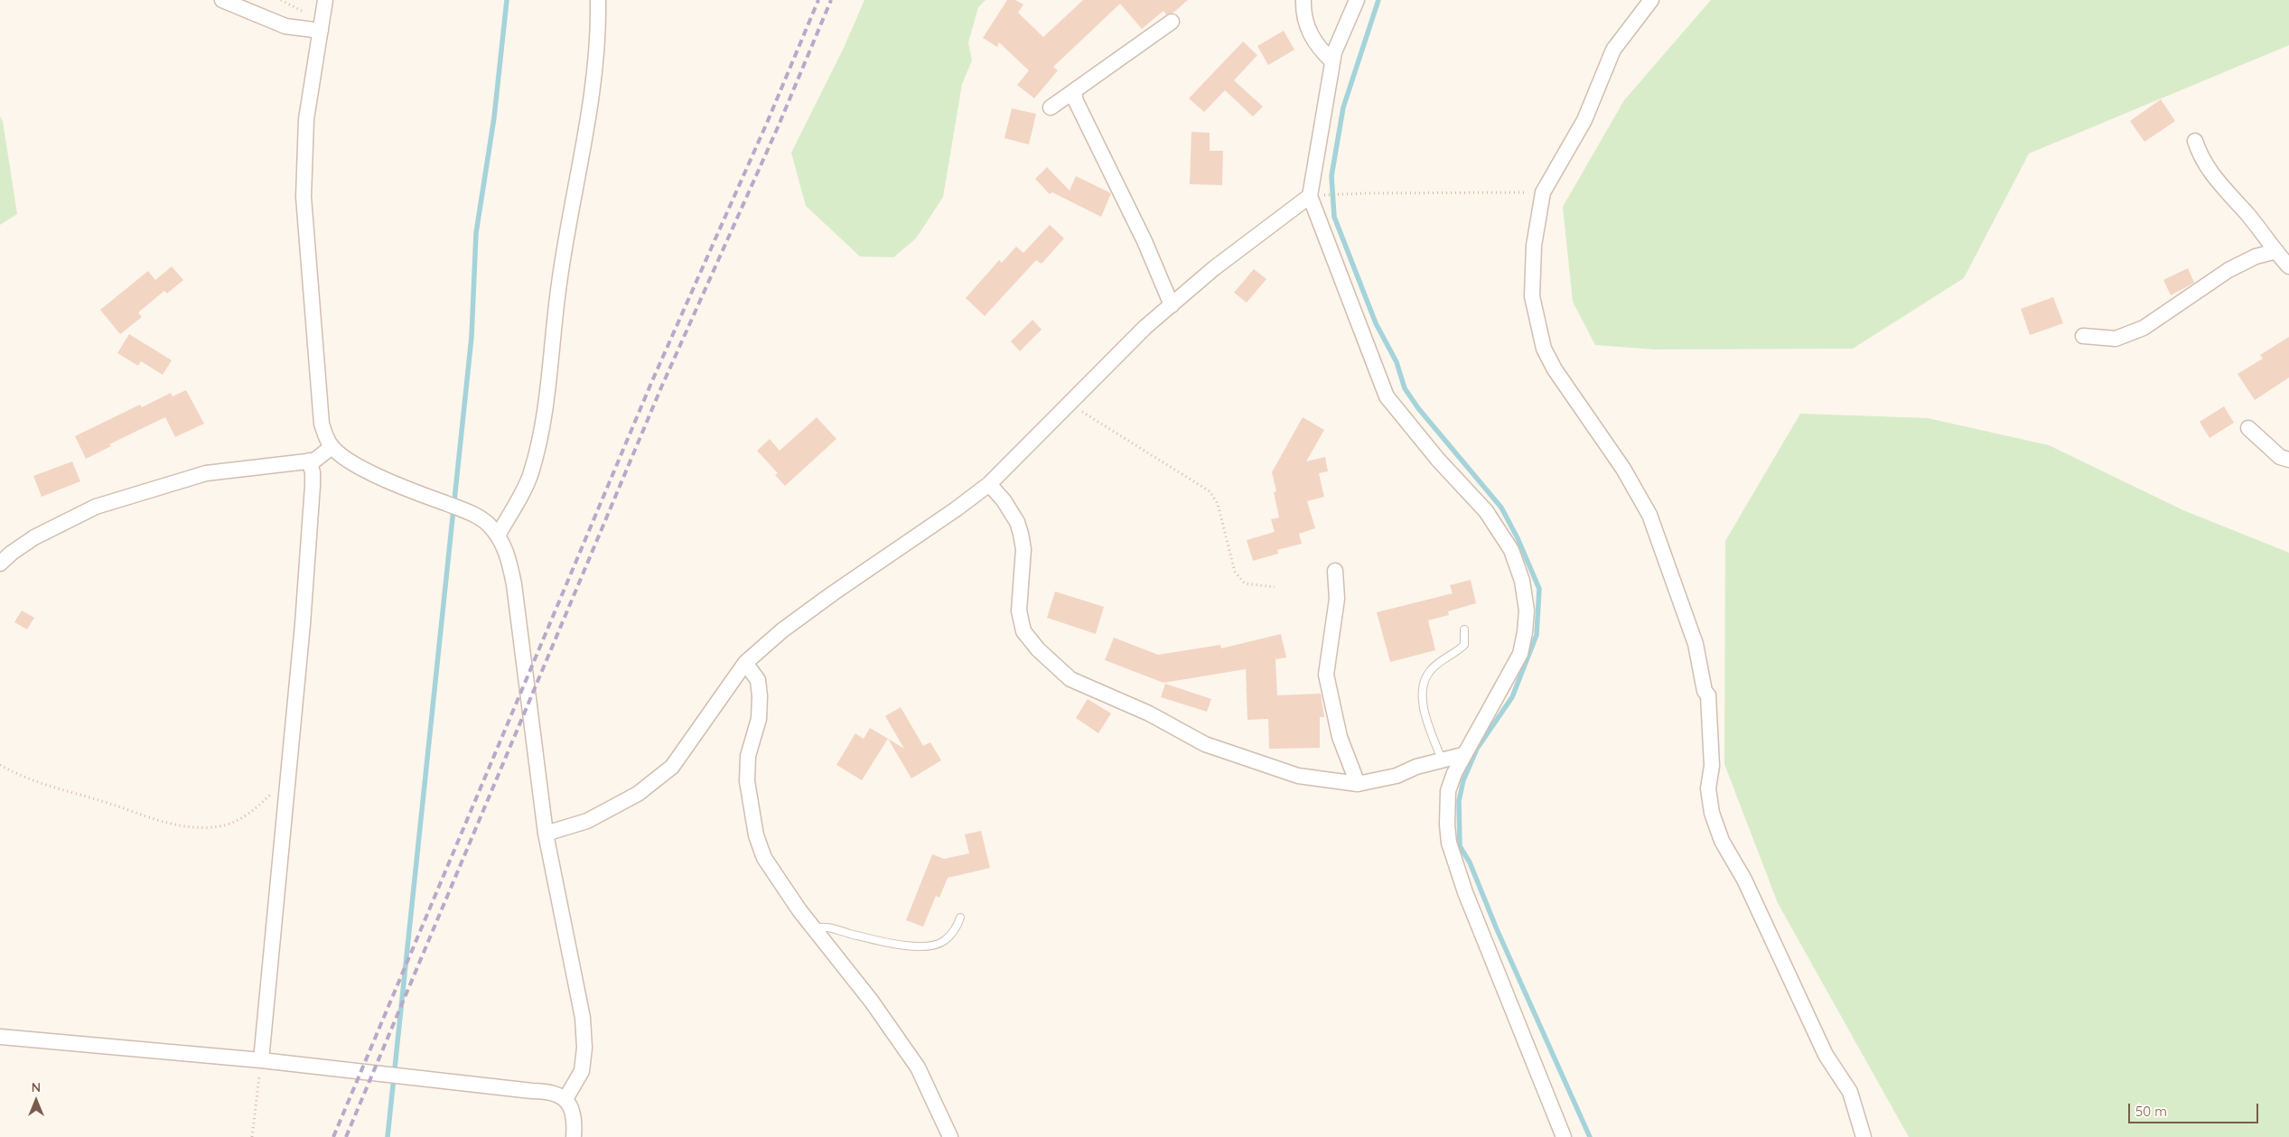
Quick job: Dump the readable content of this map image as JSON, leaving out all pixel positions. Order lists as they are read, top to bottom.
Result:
{
  "scale_bar": "50 m",
  "north": "top"
}
